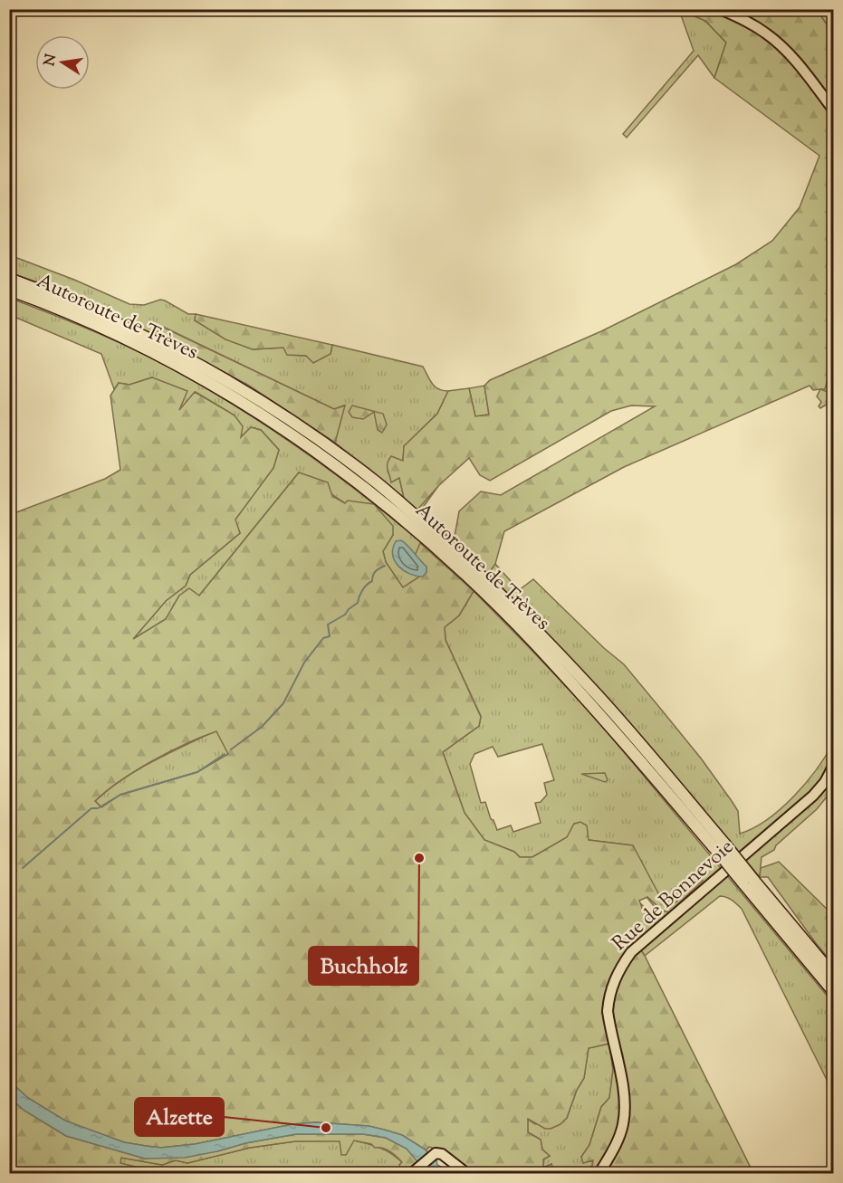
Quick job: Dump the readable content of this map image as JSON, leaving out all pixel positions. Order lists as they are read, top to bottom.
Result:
{
  "streets": {
    "highway": ["Autoroute de Trèves"],
    "main road": ["Rue de Bonnevoie"]
  },
  "places": ["Buchholz", "Alzette"],
  "north": "left"
}
